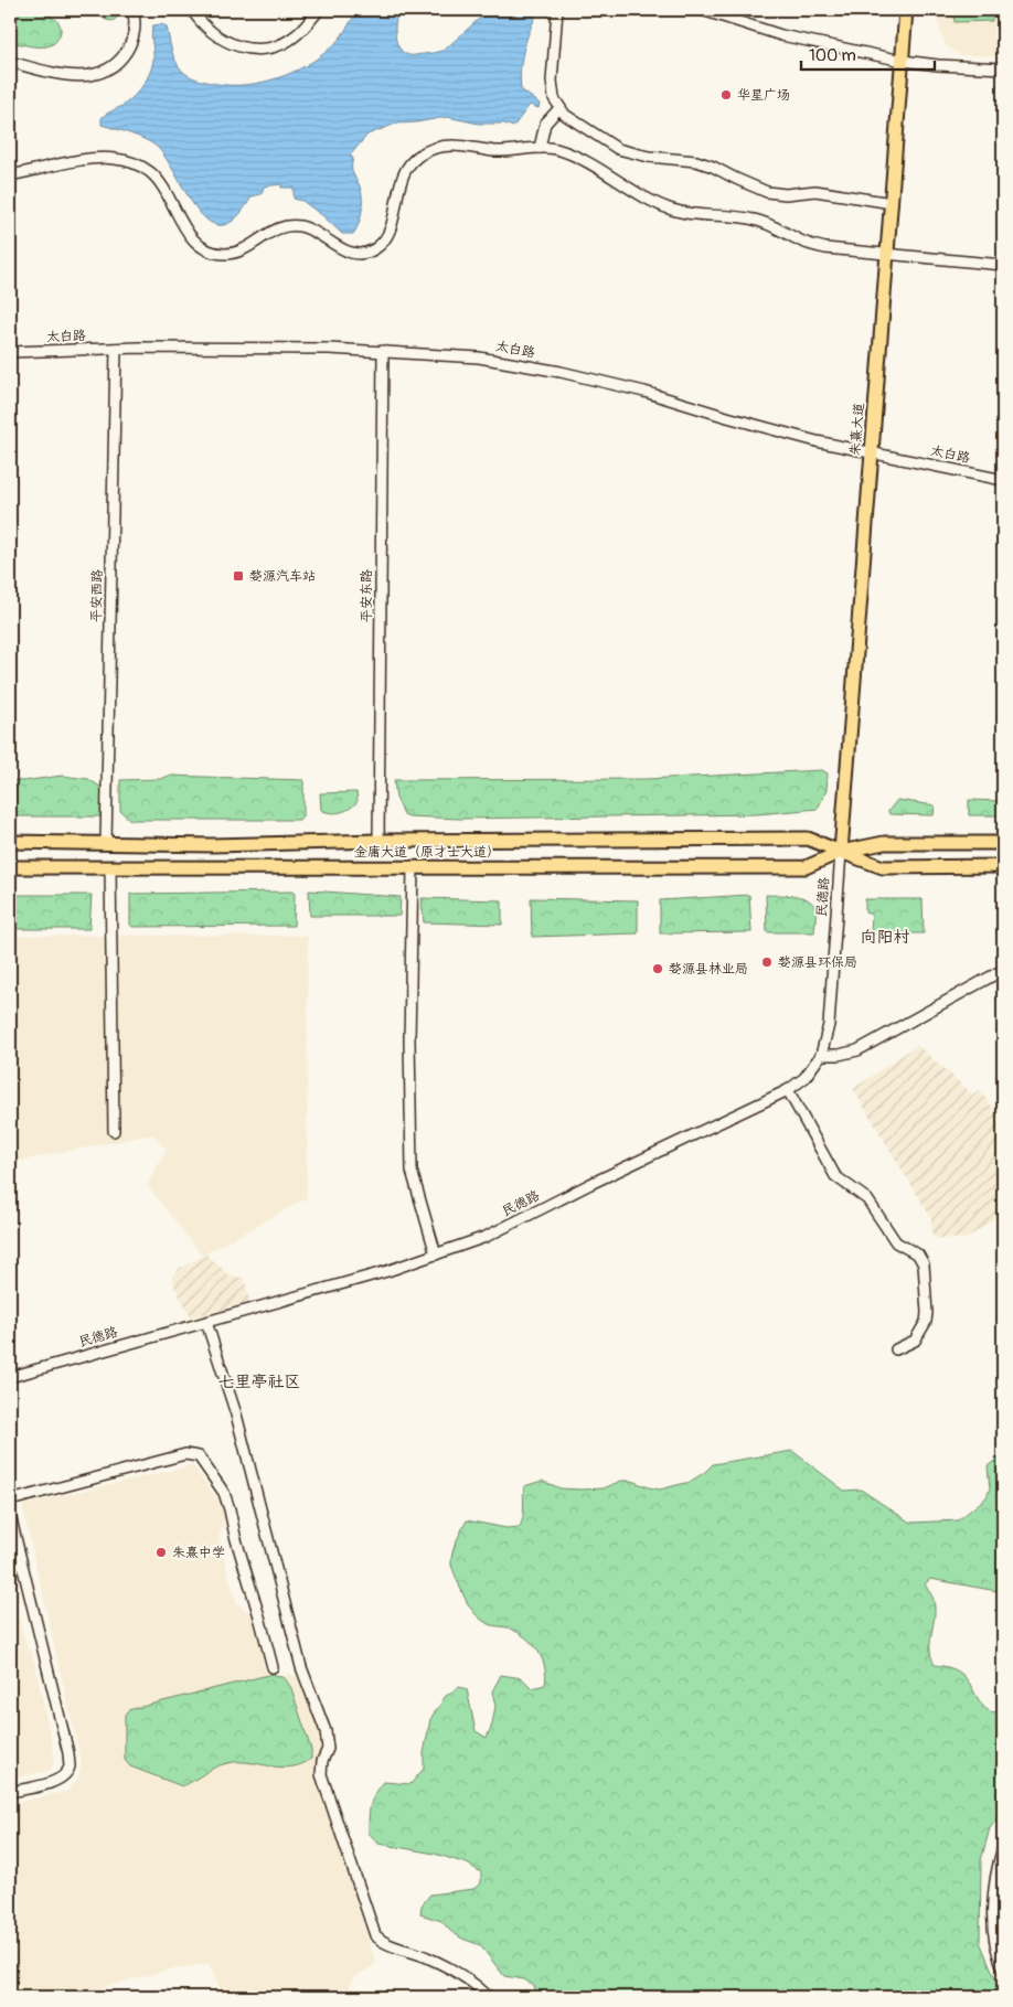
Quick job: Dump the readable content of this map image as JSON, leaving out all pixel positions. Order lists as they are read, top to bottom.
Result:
{
  "streets": {
    "main road": ["朱熹大道", "金庸大道（原才士大道）"],
    "street": [
      "太白路",
      "平安西路",
      "平安东路",
      "民德路"
    ]
  },
  "crossings": [
    ["太白路", "朱熹大道"],
    ["太白路", "平安西路"],
    ["太白路", "平安东路"],
    ["朱熹大道", "金庸大道（原才士大道）"],
    ["朱熹大道", "民德路"],
    ["平安西路", "金庸大道（原才士大道）"],
    ["平安东路", "金庸大道（原才士大道）"],
    ["金庸大道（原才士大道）", "民德路"]
  ],
  "districts": ["向阳村", "七里亭社区"],
  "places": {
    "other": [
      "华星广场",
      "婺源县环保局",
      "婺源县林业局",
      "朱熹中学"
    ],
    "transit": ["婺源汽车站"]
  },
  "scale_bar": "100 m"
}
